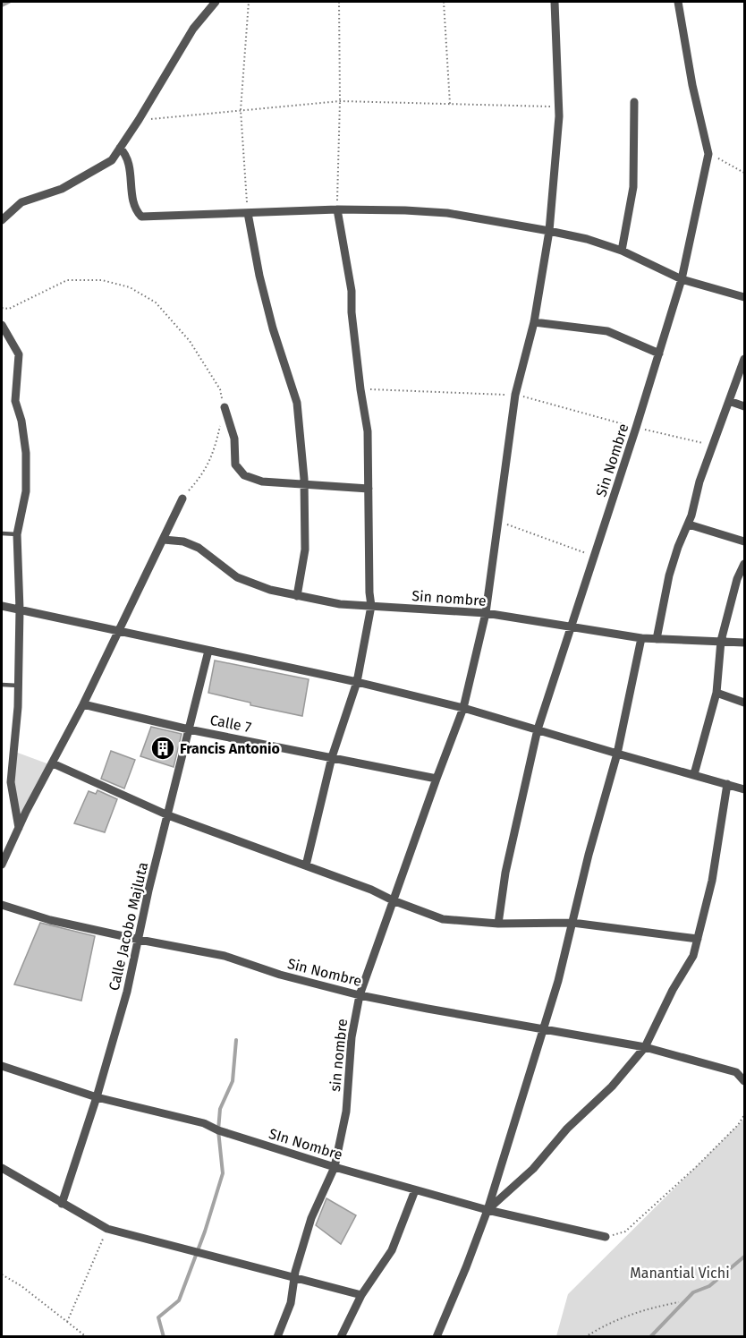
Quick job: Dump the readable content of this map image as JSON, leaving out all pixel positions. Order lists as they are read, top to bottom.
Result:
{
  "streets": {
    "street": [
      "Sin Nombre",
      "Sin nombre",
      "Calle 7",
      "Calle Jacobo Majluta",
      "sin nombre",
      "SIn Nombre"
    ]
  },
  "crossings": [
    ["Sin Nombre", "Sin nombre"],
    ["Sin Nombre", "Calle Jacobo Majluta"],
    ["Sin Nombre", "sin nombre"],
    ["Sin nombre", "sin nombre"],
    ["Calle 7", "Calle Jacobo Majluta"],
    ["Calle 7", "sin nombre"],
    ["Calle Jacobo Majluta", "SIn Nombre"],
    ["sin nombre", "SIn Nombre"]
  ],
  "parks": ["Manantial Vichi"],
  "places": {
    "building": ["Francis Antonio"]
  }
}
